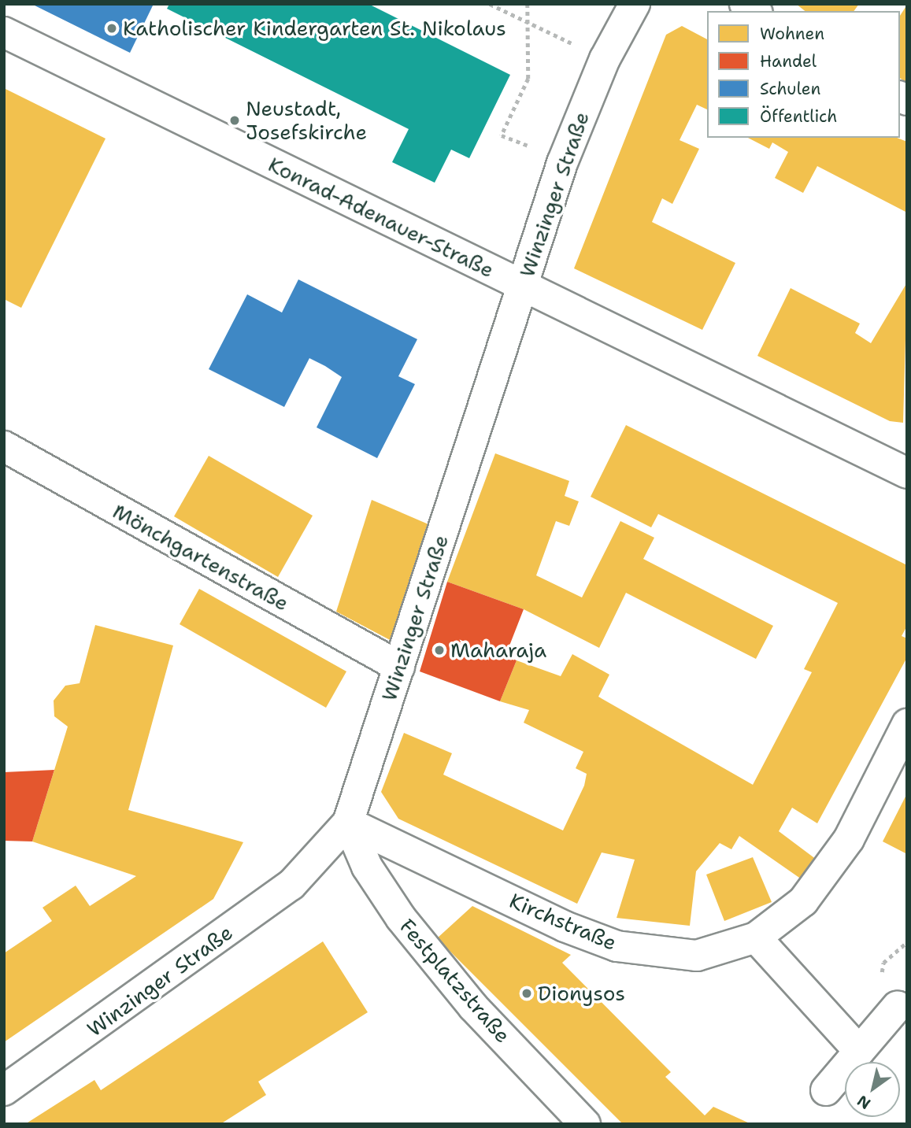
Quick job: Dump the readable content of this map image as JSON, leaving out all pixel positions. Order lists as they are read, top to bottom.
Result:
{
  "streets": {
    "street": [
      "Winzinger Straße",
      "Konrad-Adenauer-Straße",
      "Mönchgartenstraße",
      "Kirchstraße",
      "Festplatzstraße"
    ]
  },
  "crossings": [
    ["Winzinger Straße", "Konrad-Adenauer-Straße"],
    ["Winzinger Straße", "Mönchgartenstraße"],
    ["Winzinger Straße", "Kirchstraße"],
    ["Winzinger Straße", "Festplatzstraße"],
    ["Kirchstraße", "Festplatzstraße"]
  ],
  "places": [
    "Katholischer Kindergarten St. Nikolaus",
    "Neustadt, Josefskirche",
    "Maharaja",
    "Dionysos"
  ],
  "legend": [
    "Wohnen",
    "Handel",
    "Schulen",
    "Öffentlich"
  ],
  "north": "bottom left"
}
